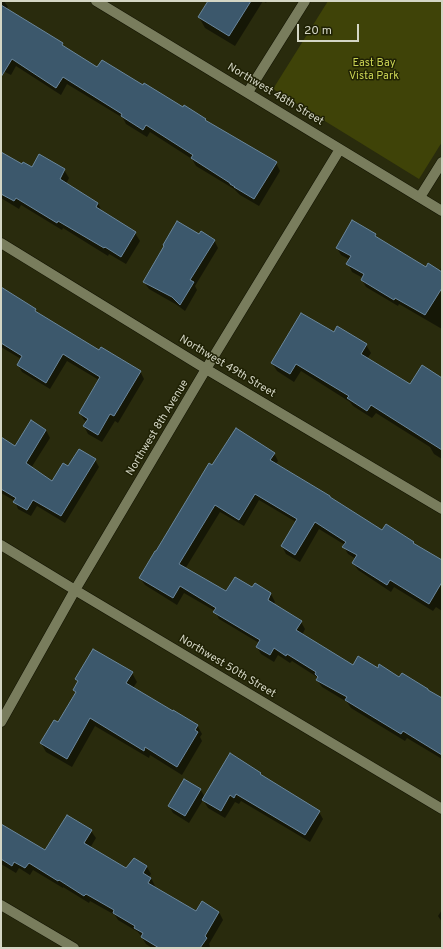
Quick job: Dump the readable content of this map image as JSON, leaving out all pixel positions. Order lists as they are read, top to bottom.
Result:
{
  "streets": {
    "street": [
      "Northwest 48th Street",
      "Northwest 49th Street",
      "Northwest 8th Avenue",
      "Northwest 50th Street"
    ]
  },
  "crossings": [
    ["Northwest 48th Street", "Northwest 8th Avenue"],
    ["Northwest 49th Street", "Northwest 8th Avenue"],
    ["Northwest 8th Avenue", "Northwest 50th Street"]
  ],
  "parks": ["East Bay Vista Park"],
  "scale_bar": "20 m"
}
